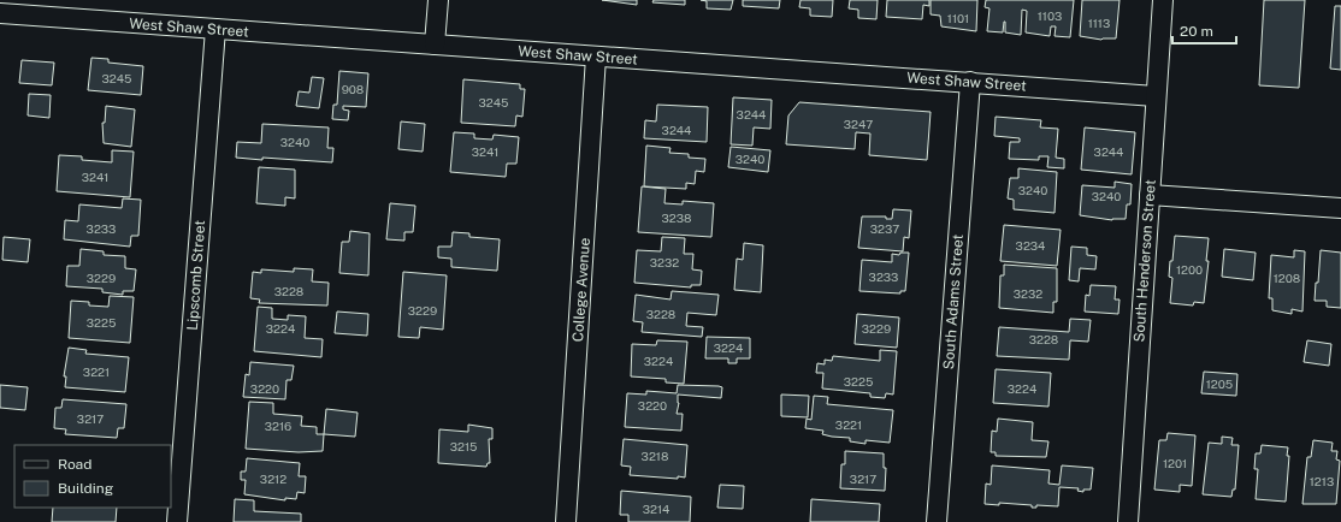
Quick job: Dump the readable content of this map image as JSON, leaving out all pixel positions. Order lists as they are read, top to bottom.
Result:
{
  "streets": {
    "street": [
      "West Shaw Street",
      "South Henderson Street",
      "Lipscomb Street",
      "College Avenue",
      "South Adams Street"
    ]
  },
  "crossings": [
    ["West Shaw Street", "South Henderson Street"],
    ["West Shaw Street", "Lipscomb Street"],
    ["West Shaw Street", "College Avenue"],
    ["West Shaw Street", "South Adams Street"]
  ],
  "house_numbers": [
    "1103",
    "1101",
    "1113",
    "3245",
    "908",
    "3245",
    "3244",
    "3247",
    "3244",
    "3240",
    "3241",
    "3244",
    "3240",
    "3241",
    "3240",
    "3240",
    "3238",
    "3233",
    "3237",
    "3234",
    "3232",
    "1200",
    "3233",
    "3229",
    "1208",
    "3228",
    "3232",
    "3229",
    "3228",
    "3225",
    "3224",
    "3229",
    "3228",
    "3224",
    "3224",
    "3221",
    "3225",
    "1205",
    "3220",
    "3224",
    "3220",
    "3217",
    "3221",
    "3216",
    "3215",
    "3218",
    "1201",
    "3212",
    "3217",
    "1213",
    "3214"
  ],
  "legend": ["Road", "Building"],
  "scale_bar": "20 m"
}
